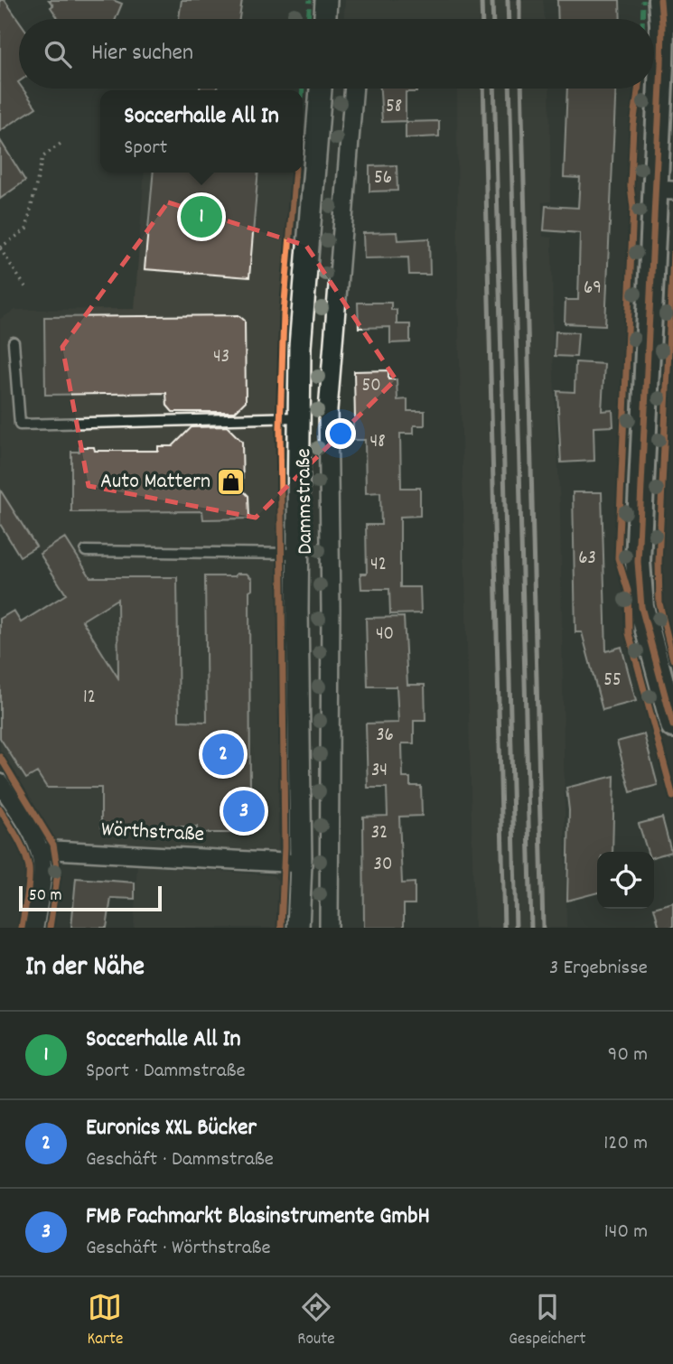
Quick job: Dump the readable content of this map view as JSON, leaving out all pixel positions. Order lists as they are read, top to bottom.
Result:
{
  "streets": {
    "street": ["Dammstraße", "Wörthstraße"]
  },
  "crossings": [
    ["Dammstraße", "Wörthstraße"]
  ],
  "places": {
    "shop": ["Auto Mattern"]
  },
  "house_numbers": [
    "58",
    "56",
    "69",
    "43",
    "50",
    "48",
    "63",
    "42",
    "40",
    "55",
    "12",
    "36",
    "34",
    "32",
    "30"
  ],
  "scale_bar": "50 m",
  "page": {
    "search": "Hier suchen",
    "popup": ["Soccerhalle All In", "Sport"],
    "pins": ["1", "2", "3"],
    "scale": "50 m",
    "heading": ["In der Nähe", "3 Ergebnisse"],
    "list": [
      {
        "mark": "1",
        "name": "Soccerhalle All In",
        "note": "Sport · Dammstraße",
        "value": "90 m"
      },
      {
        "mark": "2",
        "name": "Euronics XXL Bücker",
        "note": "Geschäft · Dammstraße",
        "value": "120 m"
      },
      {
        "mark": "3",
        "name": "FMB Fachmarkt Blasinstrumente GmbH",
        "note": "Geschäft · Wörthstraße",
        "value": "140 m"
      }
    ],
    "nav": ["Karte", "Route", "Gespeichert"]
  }
}
